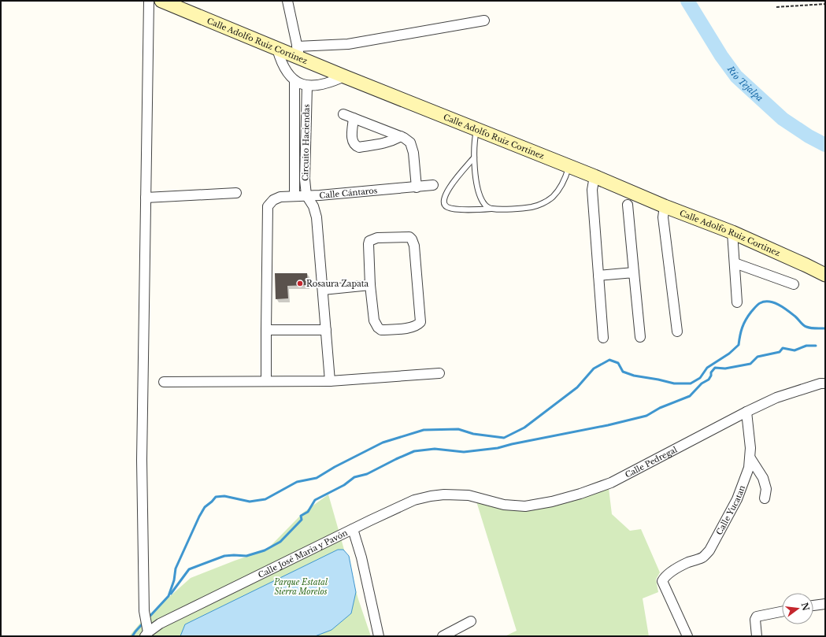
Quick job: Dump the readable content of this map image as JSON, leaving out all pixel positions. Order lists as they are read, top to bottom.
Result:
{
  "streets": {
    "main road": ["Calle Adolfo Ruiz Cortinez"],
    "street": [
      "Circuito Haciendas",
      "Calle Cántaros",
      "Calle Pedregal",
      "Calle Yucatan",
      "Calle José Maria y Pavón"
    ]
  },
  "crossings": [
    ["Circuito Haciendas", "Calle Cántaros"],
    ["Calle Pedregal", "Calle Yucatan"],
    ["Calle Pedregal", "Calle José Maria y Pavón"]
  ],
  "water": ["Río Tejalpa"],
  "parks": ["Parque Estatal Sierra Morelos"],
  "places": ["Rosaura Zapata"],
  "north": "right"
}
